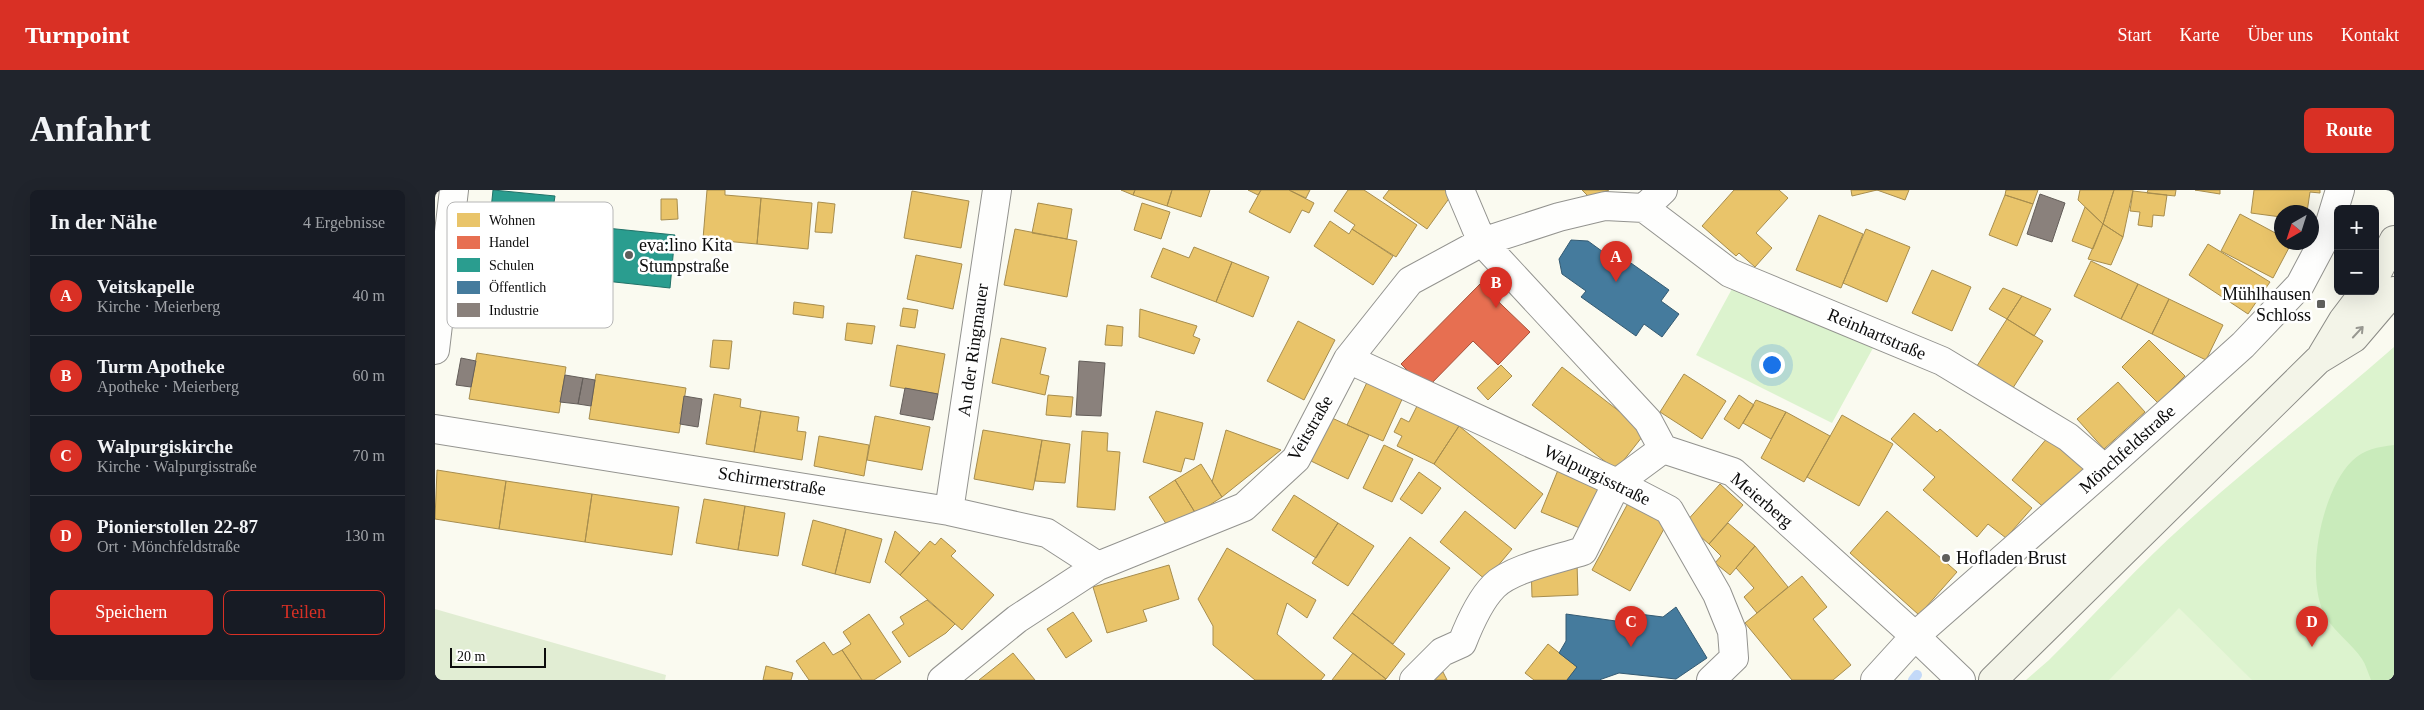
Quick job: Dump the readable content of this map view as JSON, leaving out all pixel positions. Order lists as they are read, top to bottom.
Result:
{
  "streets": {
    "street": [
      "Reinhartstraße",
      "An der Ringmauer",
      "Veitstraße",
      "Mönchfeldstraße",
      "Walpurgisstraße",
      "Schirmerstraße",
      "Meierberg"
    ]
  },
  "crossings": [
    ["Reinhartstraße", "Veitstraße"],
    ["Reinhartstraße", "Mönchfeldstraße"],
    ["An der Ringmauer", "Schirmerstraße"],
    ["Veitstraße", "Walpurgisstraße"],
    ["Veitstraße", "Schirmerstraße"],
    ["Mönchfeldstraße", "Meierberg"]
  ],
  "places": {
    "other": ["eva:lino Kita Stumpstraße", "Hofladen Brust"],
    "transit": ["Mühlhausen Schloss"]
  },
  "legend": [
    "Wohnen",
    "Handel",
    "Schulen",
    "Öffentlich",
    "Industrie"
  ],
  "scale_bar": "20 m",
  "north": "bottom left",
  "page": {
    "header": "Turnpoint",
    "nav": [
      "Start",
      "Karte",
      "Über uns",
      "Kontakt"
    ],
    "buttons": [
      "Route",
      ["Speichern", "Teilen"]
    ],
    "title": "Anfahrt",
    "heading": ["In der Nähe", "4 Ergebnisse"],
    "map_buttons": ["+", "−"],
    "pins": [
      "A",
      "B",
      "C",
      "D"
    ],
    "list": [
      {
        "mark": "A",
        "name": "Veitskapelle",
        "note": "Kirche · Meierberg",
        "value": "40 m"
      },
      {
        "mark": "B",
        "name": "Turm Apotheke",
        "note": "Apotheke · Meierberg",
        "value": "60 m"
      },
      {
        "mark": "C",
        "name": "Walpurgiskirche",
        "note": "Kirche · Walpurgisstraße",
        "value": "70 m"
      },
      {
        "mark": "D",
        "name": "Pionierstollen 22-87",
        "note": "Ort · Mönchfeldstraße",
        "value": "130 m"
      }
    ],
    "scale": "20 m"
  }
}
